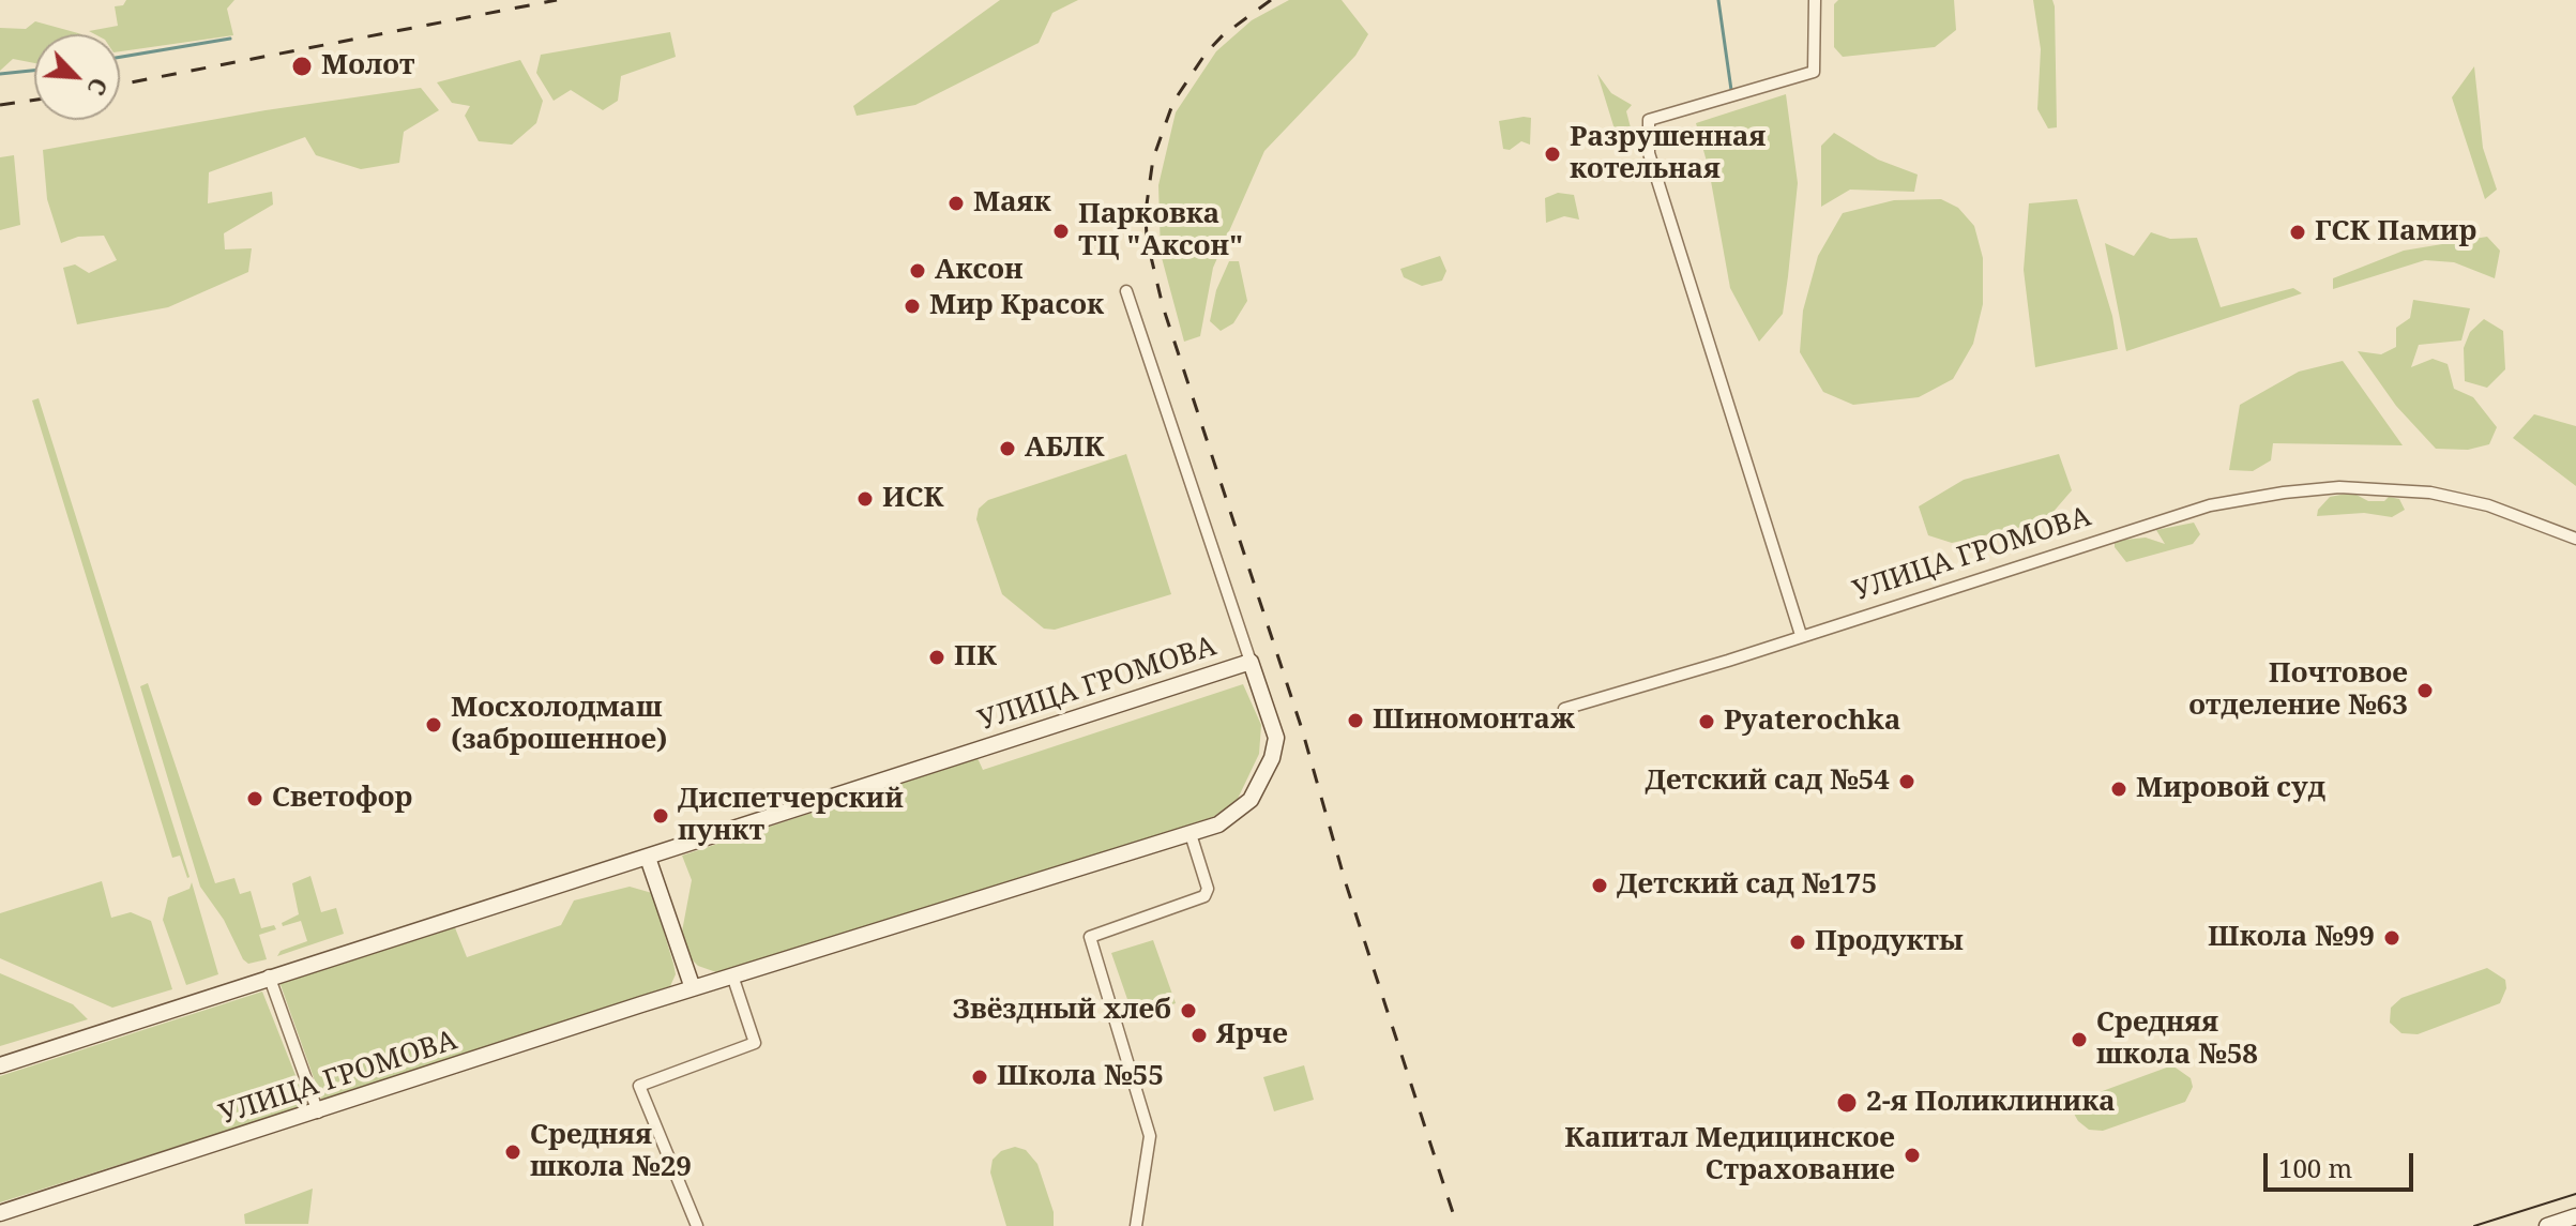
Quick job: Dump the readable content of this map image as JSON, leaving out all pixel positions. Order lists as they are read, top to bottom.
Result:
{
  "streets": {
    "street": ["УЛИЦА ГРОМОВА"]
  },
  "places": [
    "Молот",
    "Разрушенная котельная",
    "Маяк",
    "Парковка ТЦ \"Аксон\"",
    "ГСК Памир",
    "Аксон",
    "Мир Красок",
    "АБЛК",
    "ИСК",
    "ПК",
    "Почтовое отделение №63",
    "Шиномонтаж",
    "Pyaterochka",
    "Мосхолодмаш (заброшенное)",
    "Детский сад №54",
    "Мировой суд",
    "Светофор",
    "Диспетчерский пункт",
    "Детский сад №175",
    "Школа №99",
    "Продукты",
    "Звёздный хлеб",
    "Ярче",
    "Средняя школа №58",
    "Школа №55",
    "2-я Поликлиника",
    "Средняя школа №29",
    "Капитал Медицинское Страхование"
  ],
  "scale_bar": "100 m",
  "north": "bottom right"
}
